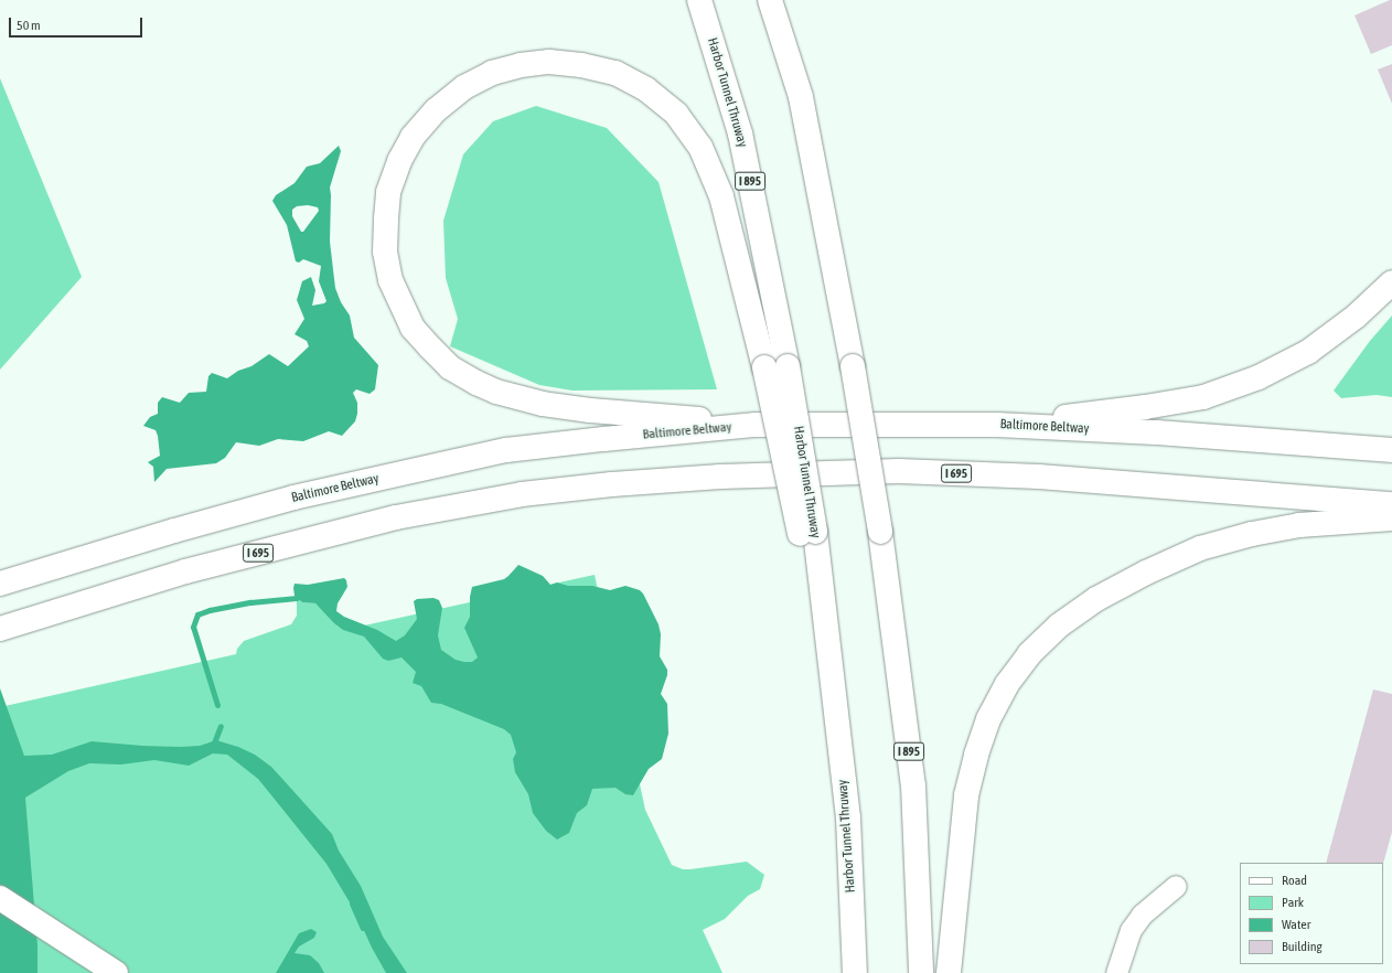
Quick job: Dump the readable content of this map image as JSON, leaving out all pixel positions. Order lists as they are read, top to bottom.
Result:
{
  "streets": {
    "main road": [
      "Harbor Tunnel Thruway",
      "I 895",
      "Baltimore Beltway",
      "I 695"
    ]
  },
  "legend": [
    "Road",
    "Park",
    "Water",
    "Building"
  ],
  "scale_bar": "50 m"
}
